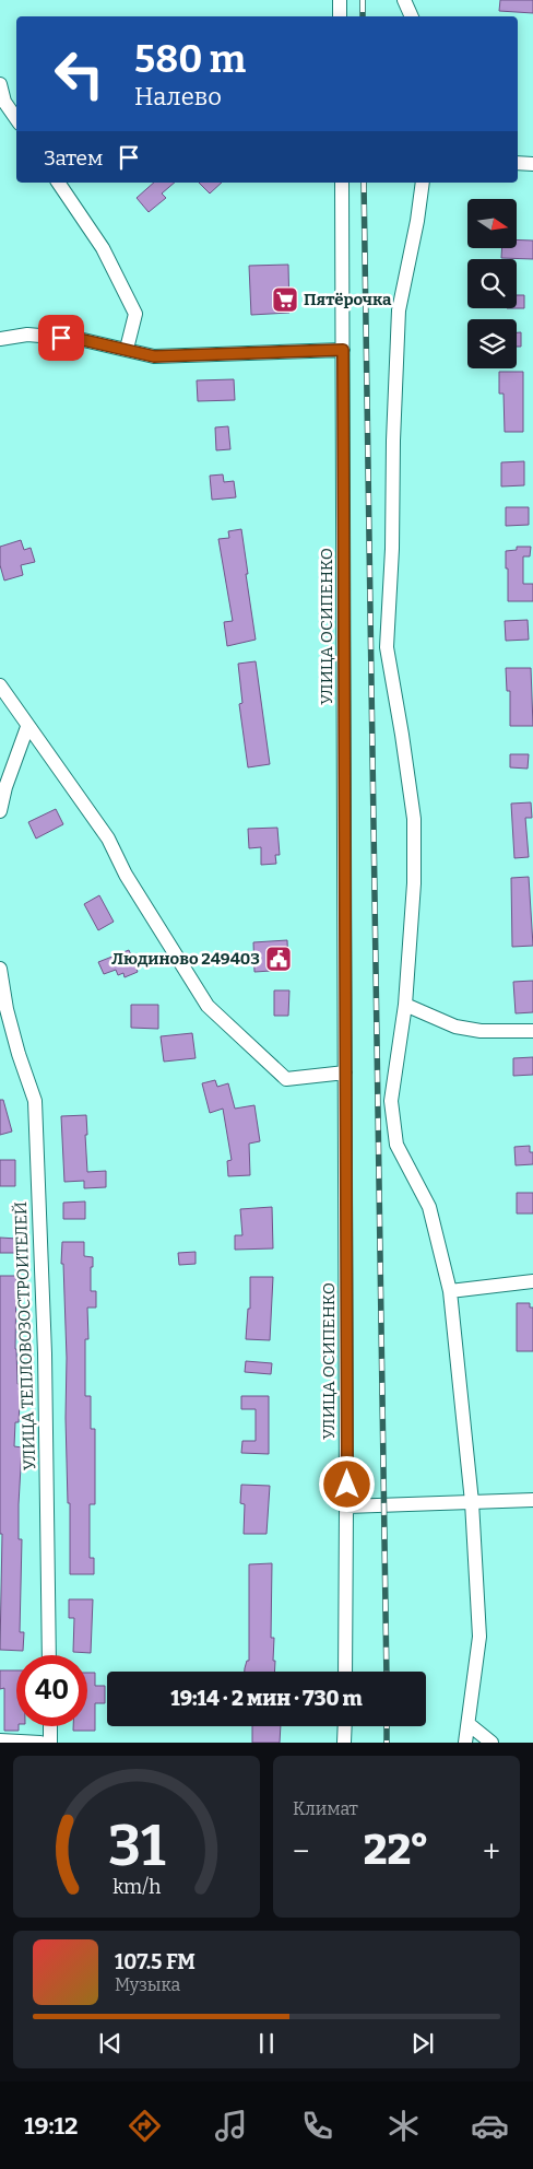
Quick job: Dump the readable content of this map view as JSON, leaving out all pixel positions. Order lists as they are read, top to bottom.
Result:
{
  "streets": {
    "street": ["УЛИЦА ОСИПЕНКО", "УЛИЦА ТЕПЛОВОЗОСТРОИТЕЛЕЙ"]
  },
  "places": {
    "supermarket": ["Пятёрочка"],
    "public building": ["Людиново 249403"]
  },
  "north": "right",
  "page": {
    "turn": ["580 m", "Налево"],
    "then": "Затем",
    "limit": "40",
    "trip": "19:14 · 2 мин · 730 m",
    "tile": "Климат",
    "heat": ["−", "22°", "+"],
    "song": ["107.5 FM", "Музыка"],
    "tabs": "19:12",
    "gauge": ["31", "km/h"]
  }
}
